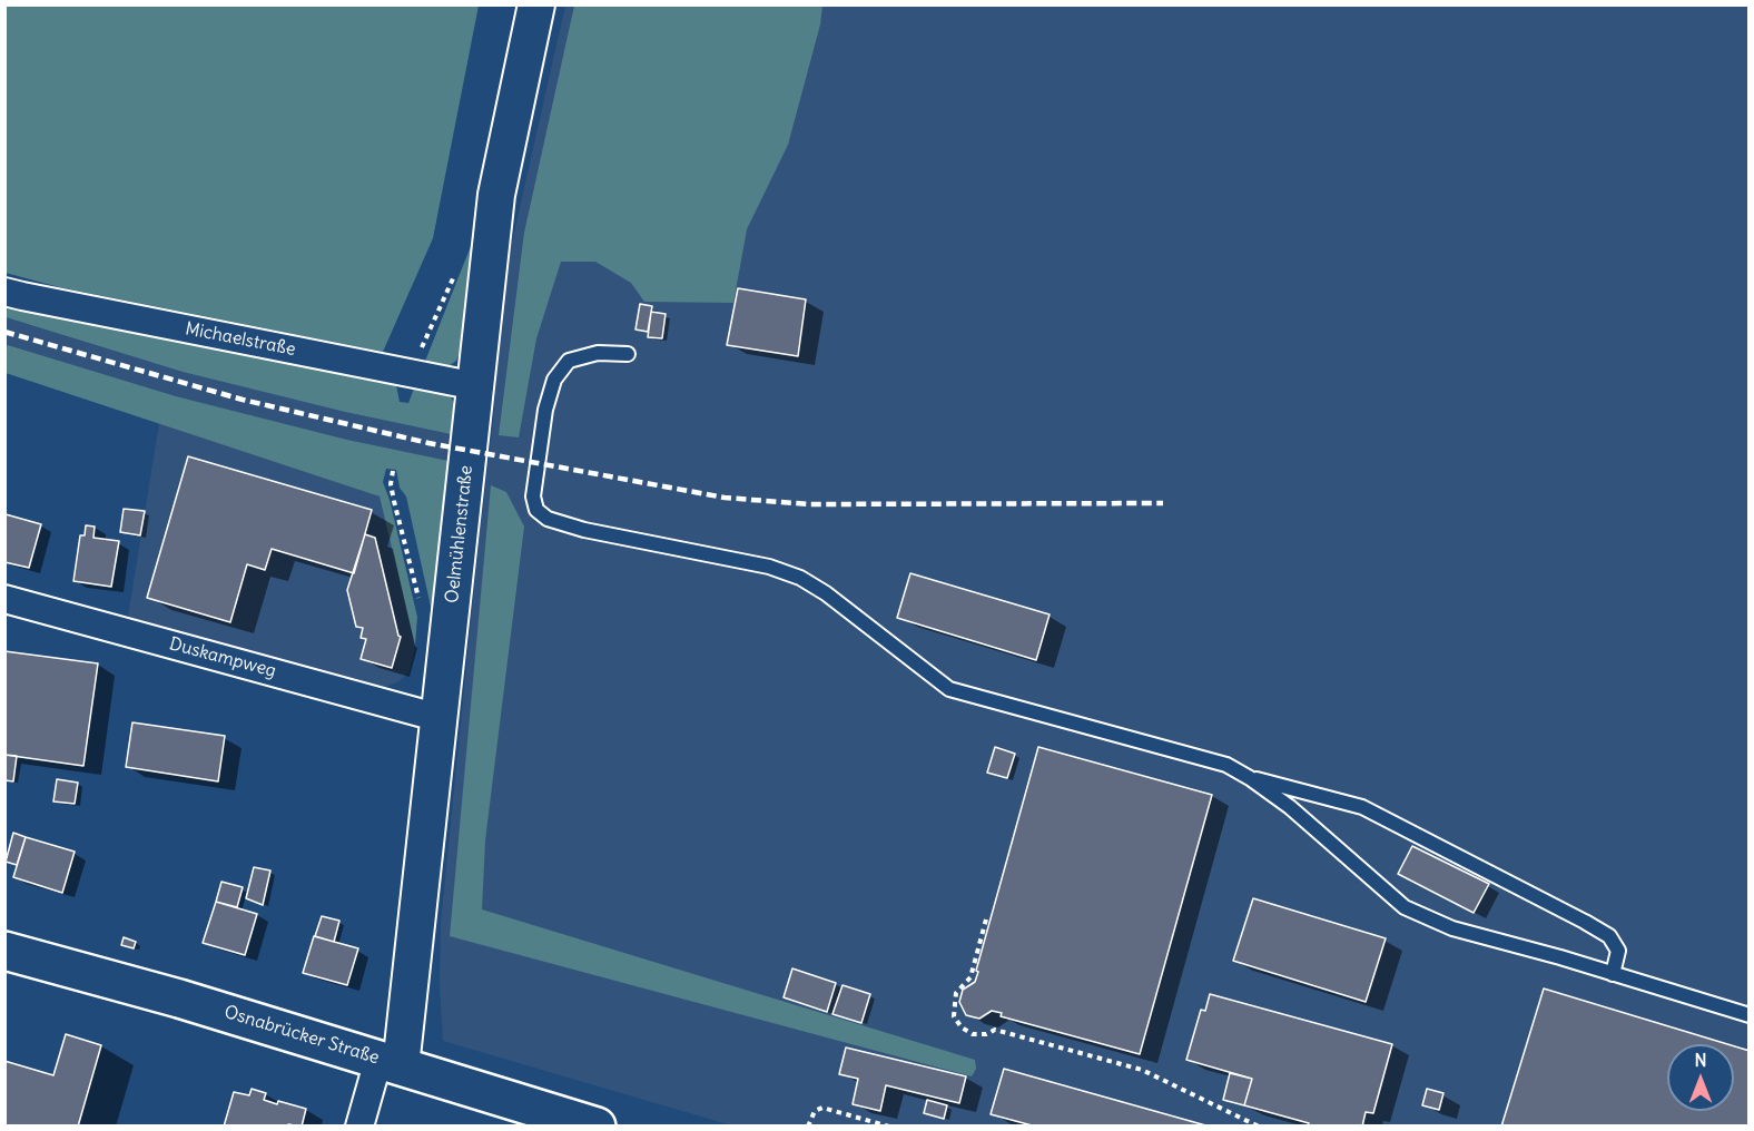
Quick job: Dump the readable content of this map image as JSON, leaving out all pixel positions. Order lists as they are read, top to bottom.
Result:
{
  "streets": {
    "main road": ["Osnabrücker Straße"],
    "street": ["Michaelstraße", "Oelmühlenstraße", "Duskampweg"]
  },
  "crossings": [
    ["Michaelstraße", "Oelmühlenstraße"],
    ["Oelmühlenstraße", "Duskampweg"],
    ["Oelmühlenstraße", "Osnabrücker Straße"]
  ],
  "north": "top"
}
